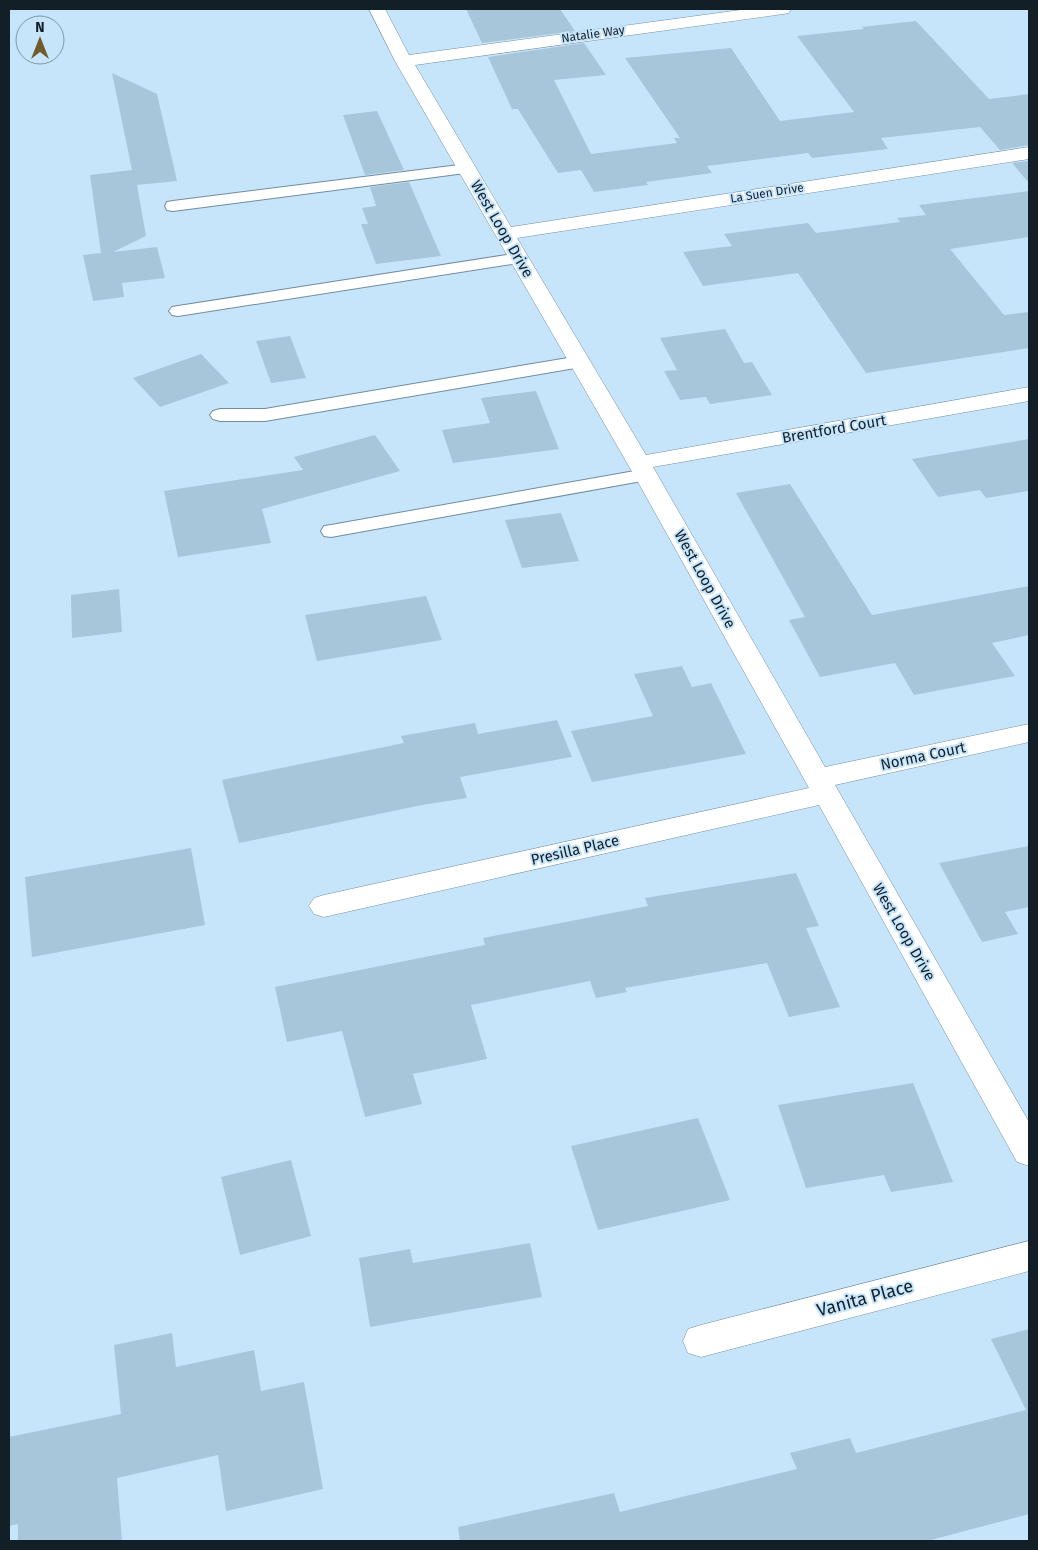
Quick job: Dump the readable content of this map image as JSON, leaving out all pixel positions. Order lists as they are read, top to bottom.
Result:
{
  "streets": {
    "street": [
      "Natalie Way",
      "La Suen Drive",
      "West Loop Drive",
      "Brentford Court",
      "Norma Court",
      "Presilla Place",
      "Vanita Place"
    ]
  },
  "crossings": [
    ["Natalie Way", "West Loop Drive"],
    ["La Suen Drive", "West Loop Drive"],
    ["West Loop Drive", "Brentford Court"],
    ["West Loop Drive", "Norma Court"],
    ["West Loop Drive", "Presilla Place"],
    ["Norma Court", "Presilla Place"]
  ],
  "north": "top"
}
